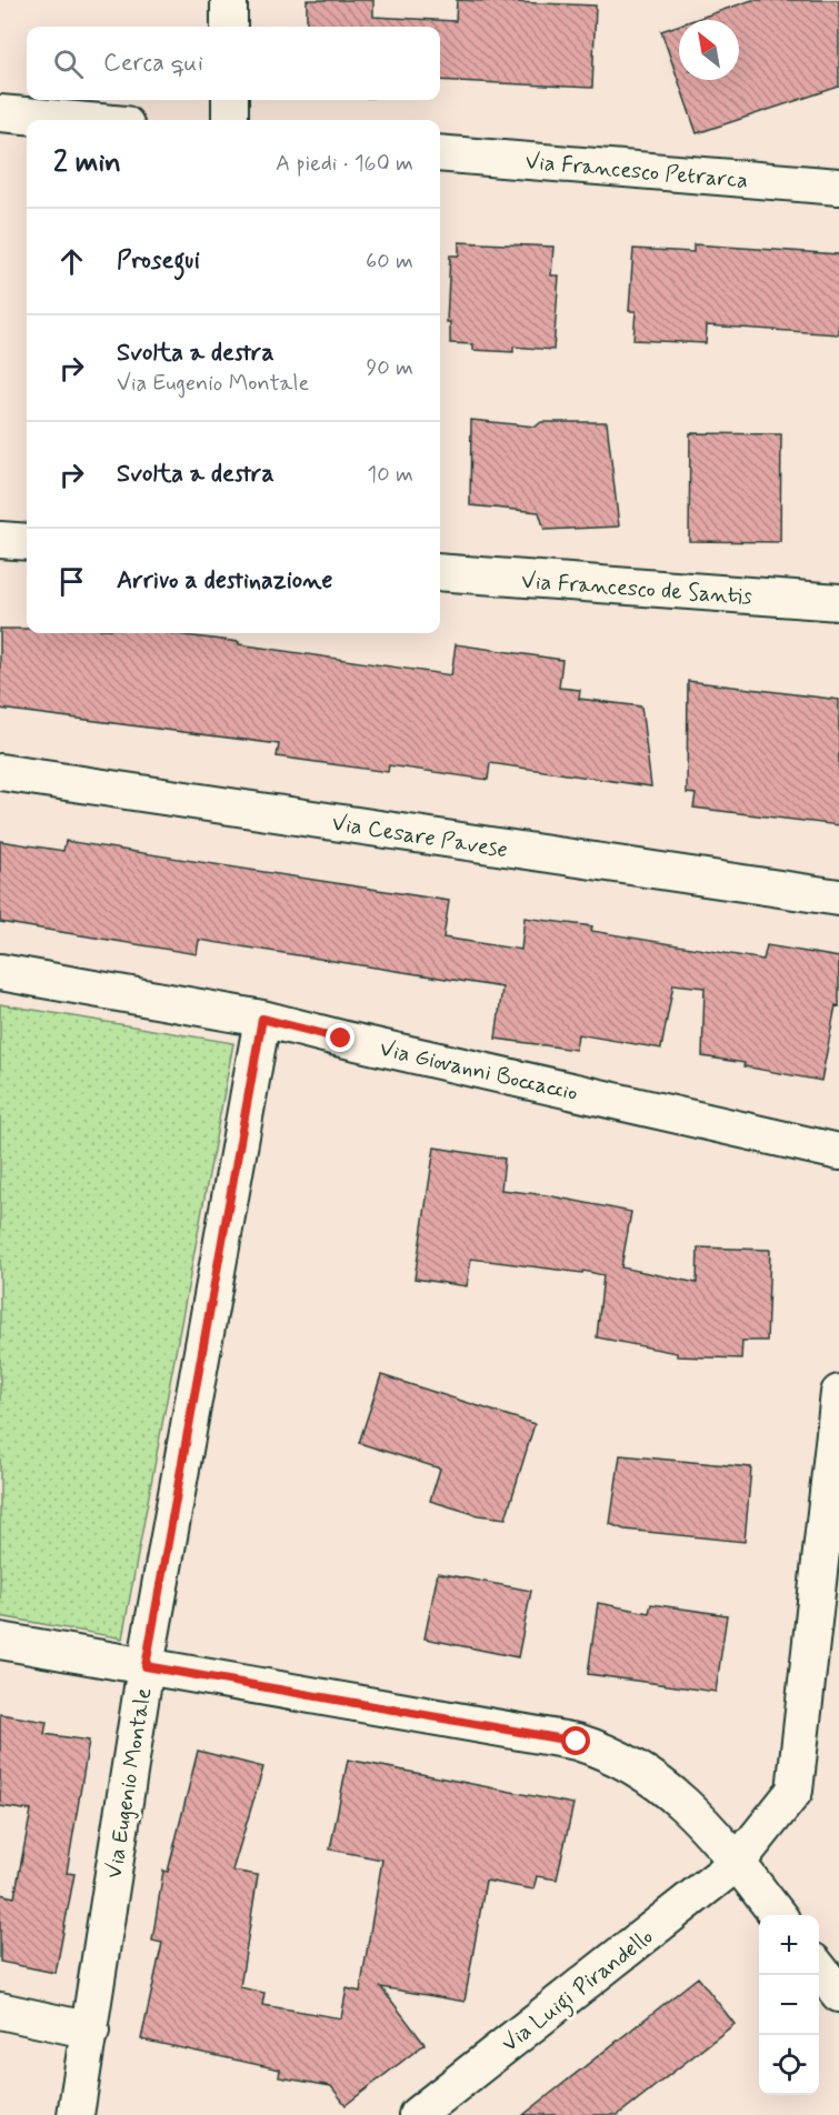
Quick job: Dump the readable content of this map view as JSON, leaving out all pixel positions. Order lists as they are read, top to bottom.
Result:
{
  "streets": {
    "street": [
      "Via Francesco Petrarca",
      "Via Francesco de Santis",
      "Via Cesare Pavese",
      "Via Giovanni Boccaccio",
      "Via Eugenio Montale",
      "Via Luigi Pirandello"
    ]
  },
  "crossings": [
    ["Via Giovanni Boccaccio", "Via Eugenio Montale"]
  ],
  "north": "top left",
  "page": {
    "search": "Cerca qui",
    "heading": ["2 min", "A piedi · 160 m"],
    "list": [
      ["Prosegui", "60 m"],
      ["Svolta a destra", "Via Eugenio Montale", "90 m"],
      ["Svolta a destra", "10 m"],
      "Arrivo a destinazione"
    ],
    "map_buttons": ["+", "−"]
  }
}
